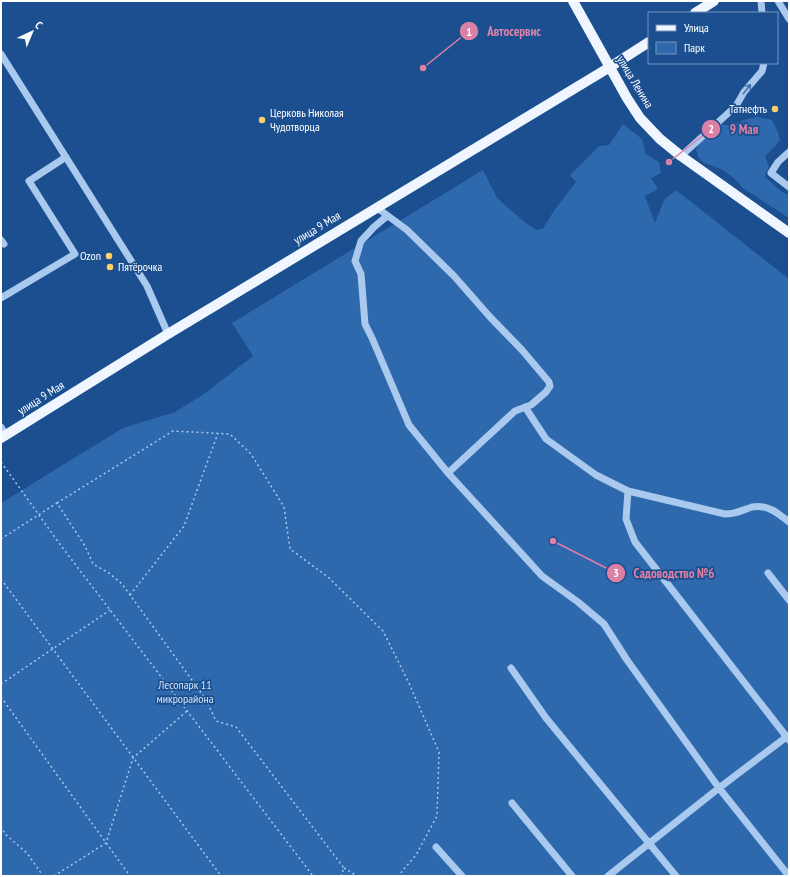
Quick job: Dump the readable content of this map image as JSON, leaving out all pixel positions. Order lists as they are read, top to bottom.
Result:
{
  "streets": {
    "main road": ["улица Ленина", "улица 9 Мая"]
  },
  "crossings": [
    ["улица Ленина", "улица 9 Мая"]
  ],
  "parks": ["Лесопарк 11 микрорайона"],
  "places": [
    "Автосервис",
    "Татнефть",
    "Церковь Николая Чудотворца",
    "9 Мая",
    "Ozon",
    "Пятёрочка",
    "Садоводство №6"
  ],
  "legend": ["Улица", "Парк"],
  "north": "top right"
}
